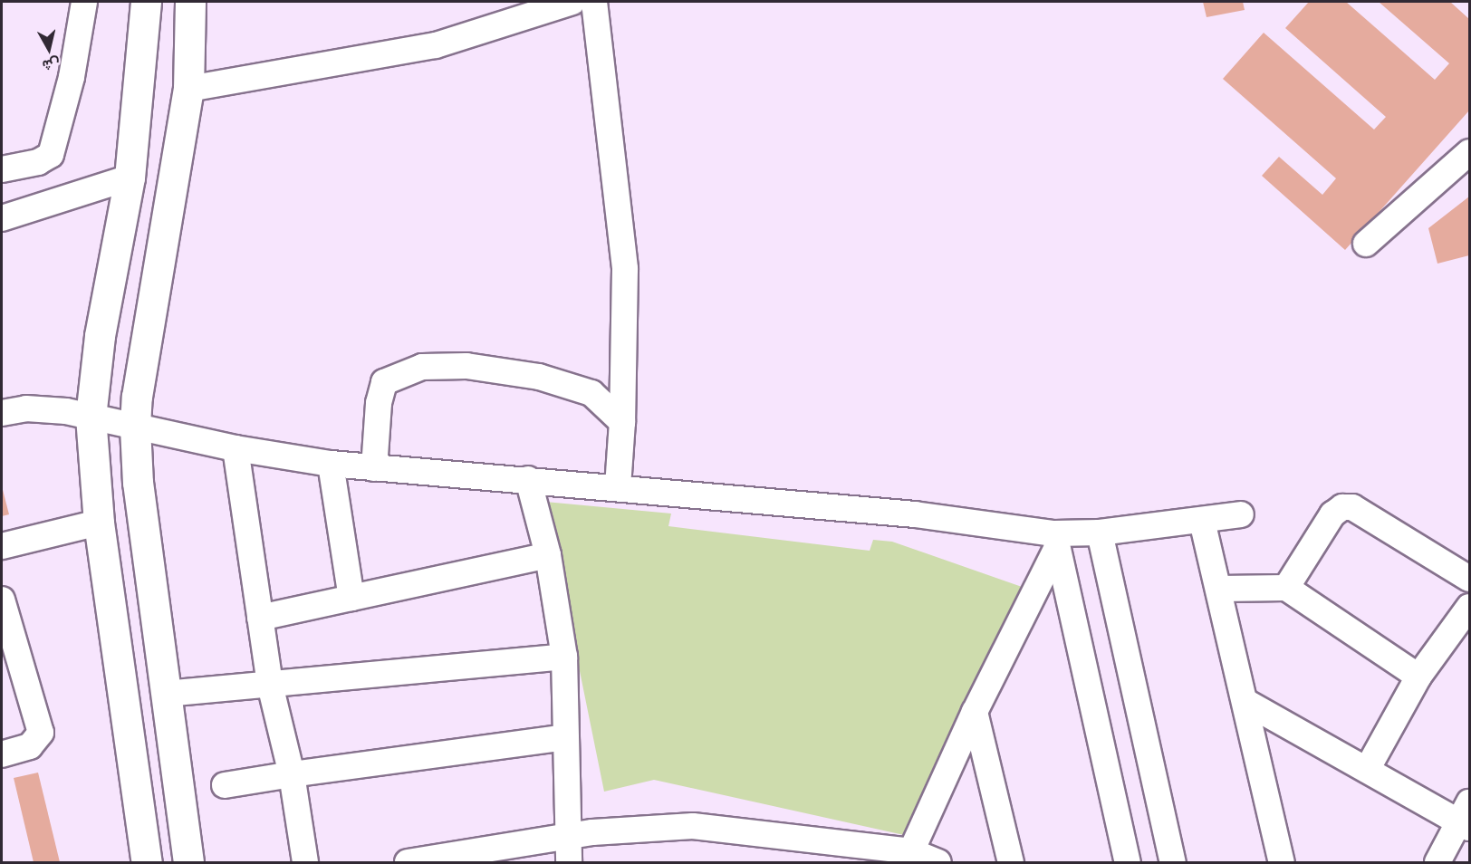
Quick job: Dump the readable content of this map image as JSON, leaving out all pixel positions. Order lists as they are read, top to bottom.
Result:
{
  "north": "bottom"
}
